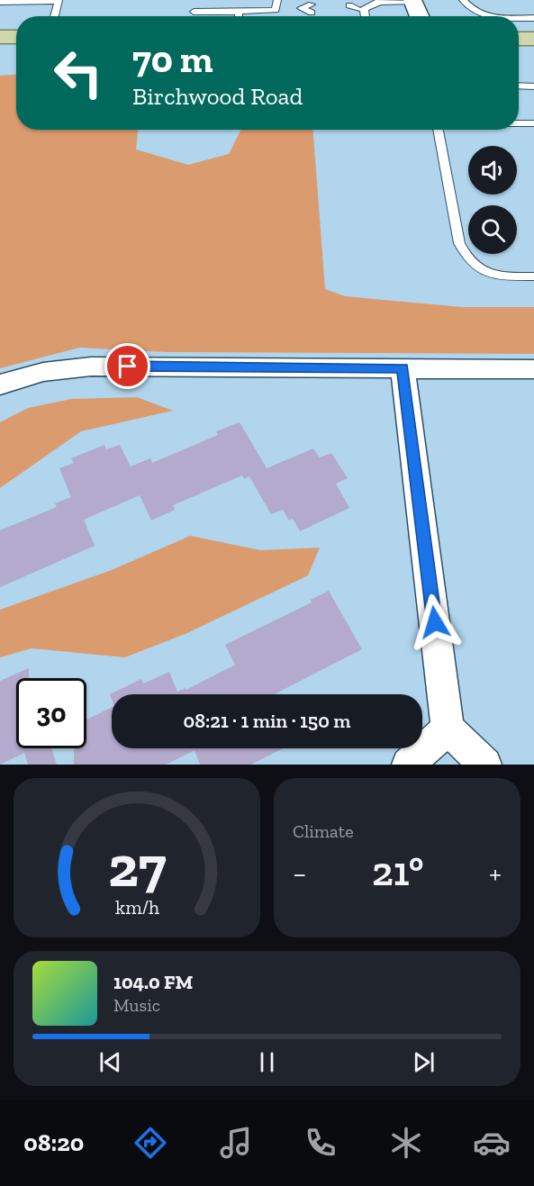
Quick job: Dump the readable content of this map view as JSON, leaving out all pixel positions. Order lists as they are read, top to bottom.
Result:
{
  "page": {
    "turn": ["70 m", "Birchwood Road"],
    "limit": "30",
    "trip": "08:21 · 1 min · 150 m",
    "tile": "Climate",
    "heat": ["−", "21°", "+"],
    "song": ["104.0 FM", "Music"],
    "tabs": "08:20",
    "gauge": ["27", "km/h"]
  }
}
